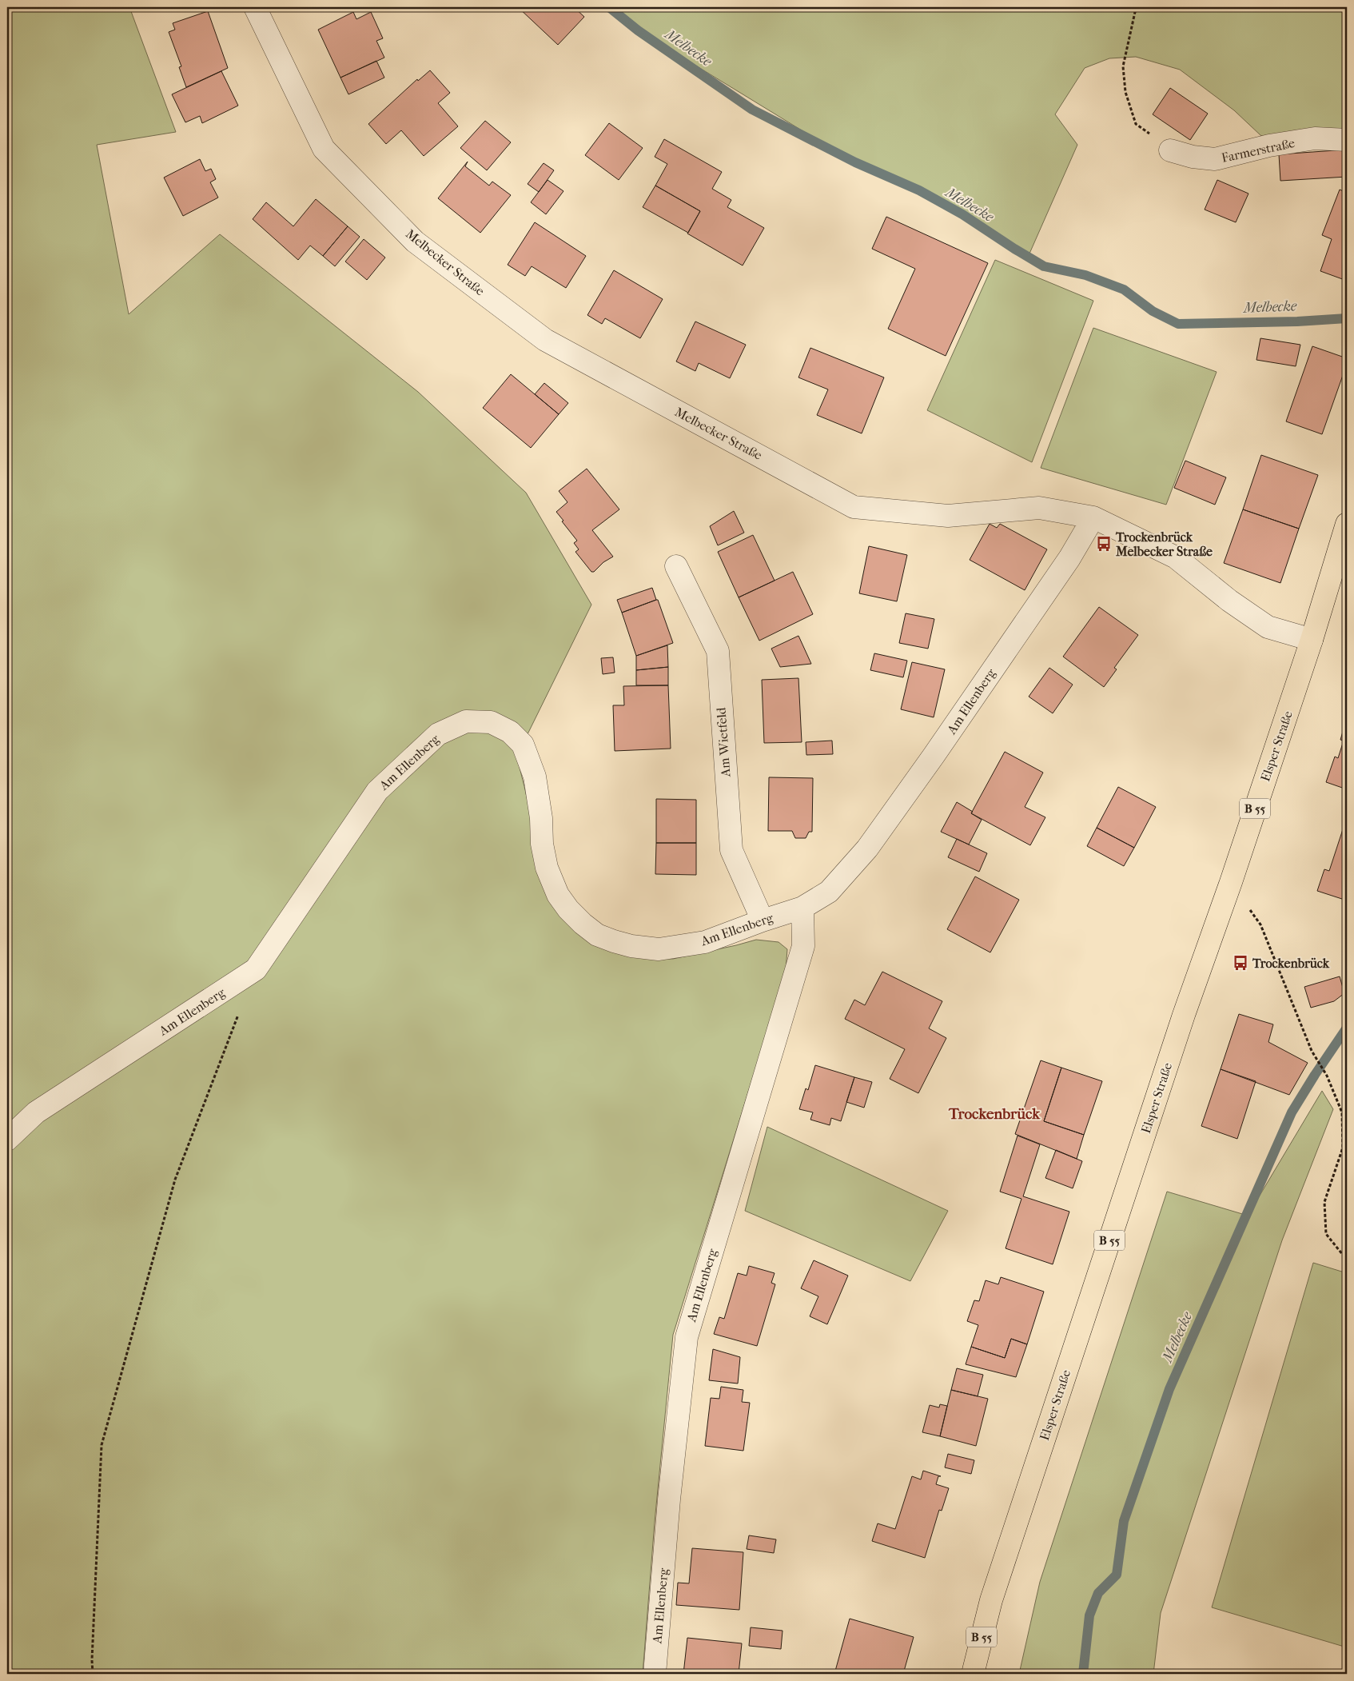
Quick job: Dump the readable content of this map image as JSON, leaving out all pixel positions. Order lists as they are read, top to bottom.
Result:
{
  "streets": {
    "main road": ["Elsper Straße", "B 55"],
    "street": [
      "Farmerstraße",
      "Melbecker Straße",
      "Am Ellenberg",
      "Am Wietfeld"
    ]
  },
  "crossings": [
    ["Melbecker Straße", "Am Ellenberg"],
    ["Melbecker Straße", "Elsper Straße"],
    ["Am Ellenberg", "Am Wietfeld"]
  ],
  "districts": ["Trockenbrück"],
  "water": ["Melbecke"],
  "places": {
    "bus stop": ["Trockenbrück Melbecker Straße", "Trockenbrück"]
  }
}
